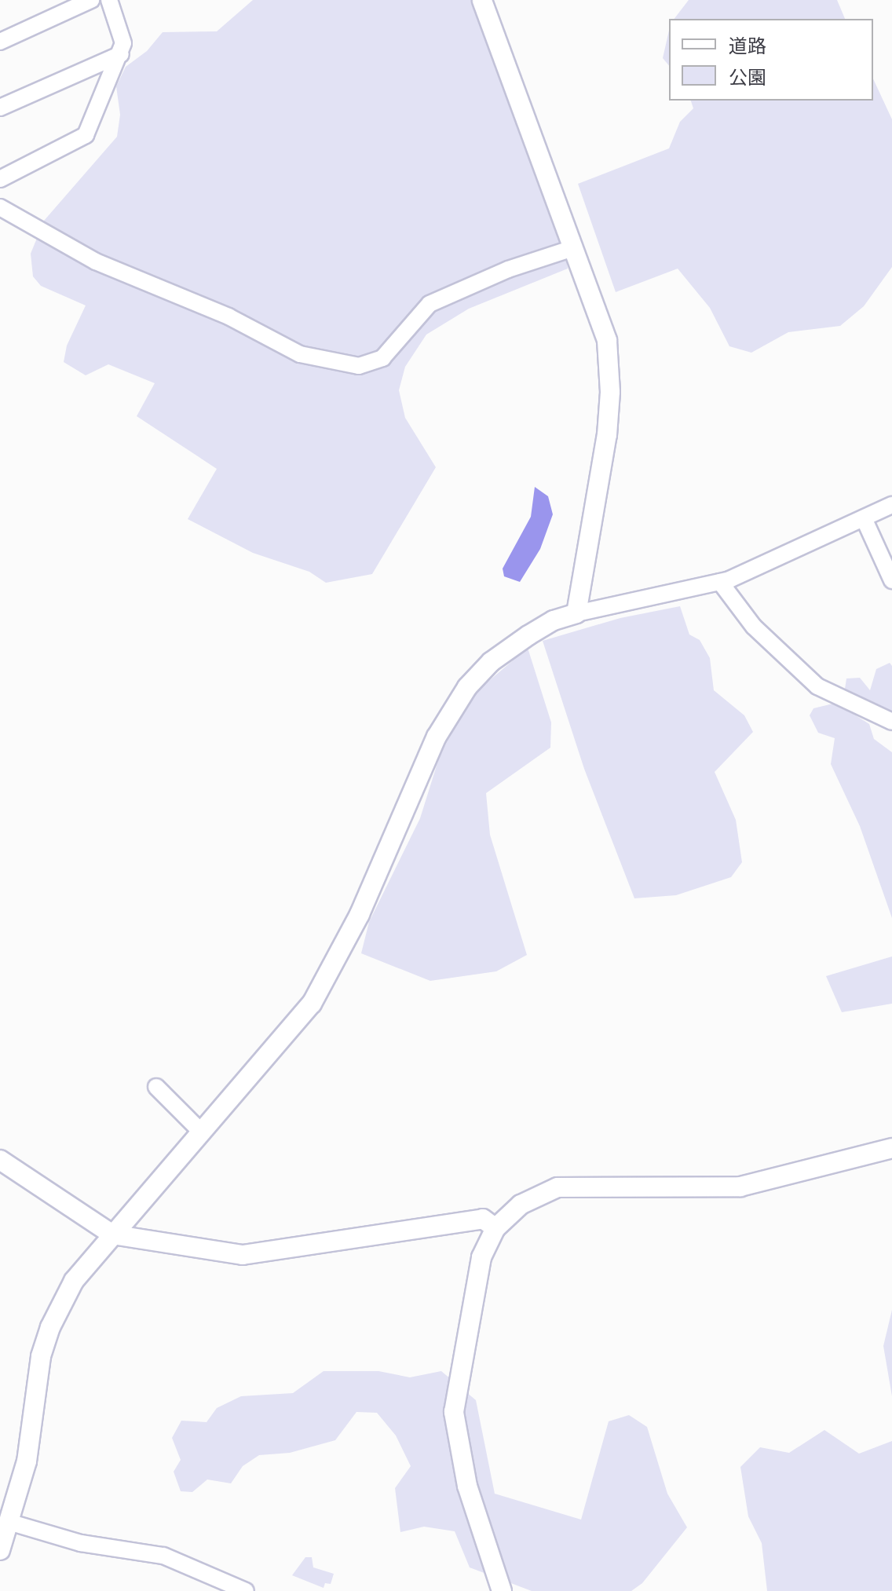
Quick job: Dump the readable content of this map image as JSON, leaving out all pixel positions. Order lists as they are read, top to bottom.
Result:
{
  "legend": ["道路", "公園"]
}
